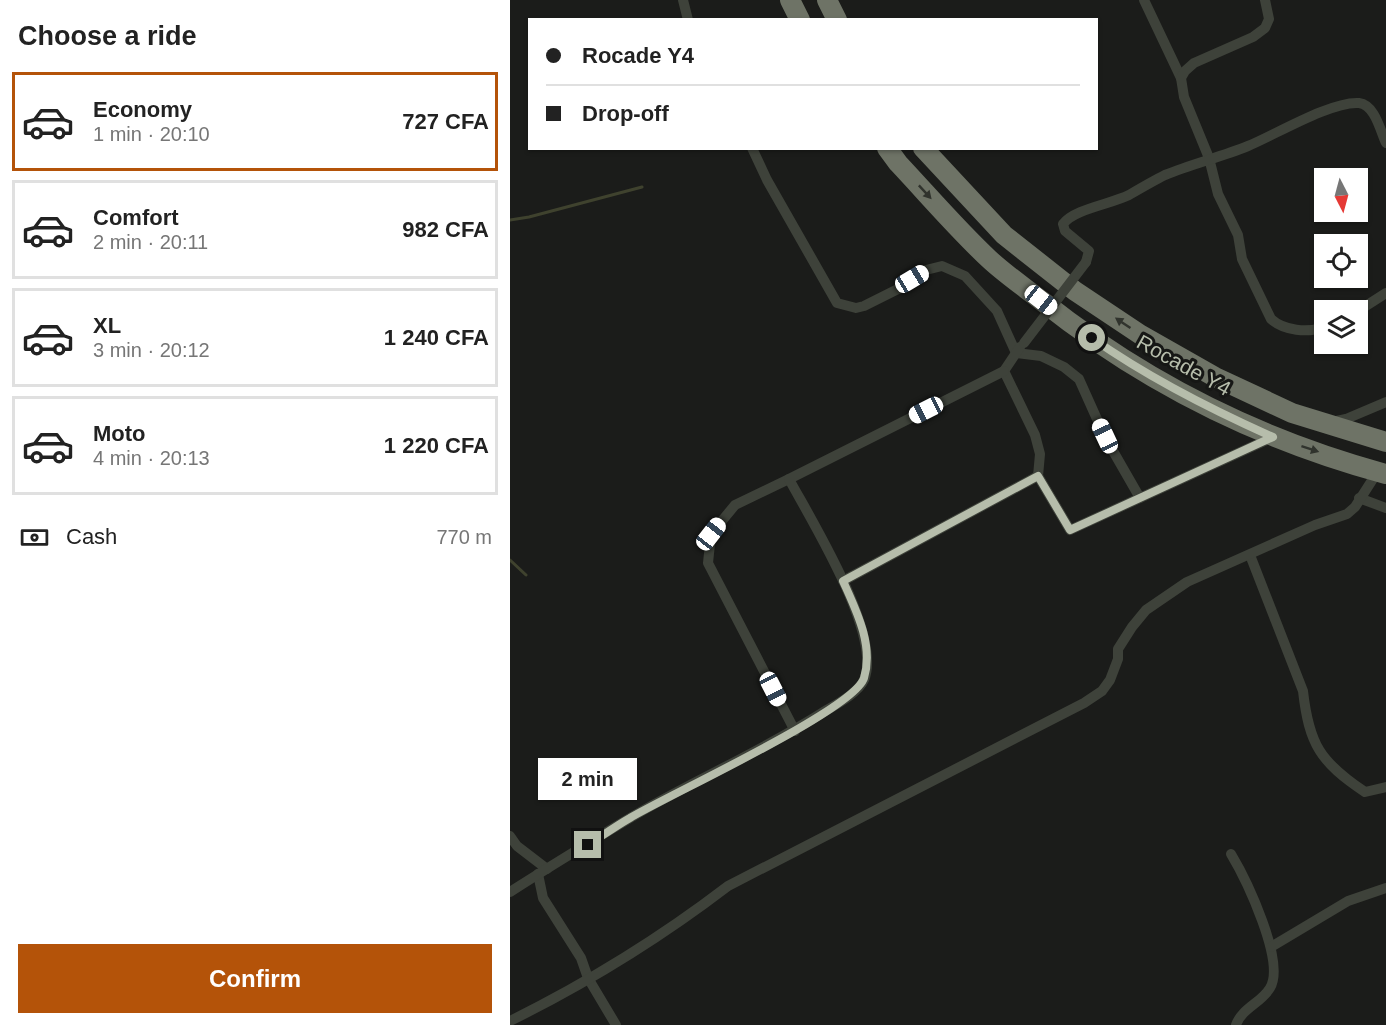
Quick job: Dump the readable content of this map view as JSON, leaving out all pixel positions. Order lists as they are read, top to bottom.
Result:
{
  "streets": {
    "highway": ["Rocade Y4"]
  },
  "north": "bottom",
  "page": {
    "heading": "Choose a ride",
    "banner": ["Rocade Y4", "Drop-off"],
    "list": [
      {
        "name": "Economy",
        "note": "1 min · 20:10",
        "value": "727 CFA"
      },
      {
        "name": "Comfort",
        "note": "2 min · 20:11",
        "value": "982 CFA"
      },
      {
        "name": "XL",
        "note": "3 min · 20:12",
        "value": "1 240 CFA"
      },
      {
        "name": "Moto",
        "note": "4 min · 20:13",
        "value": "1 220 CFA"
      }
    ],
    "pay": ["Cash", "770 m"],
    "bubble": "2 min",
    "buttons": "Confirm"
  }
}
